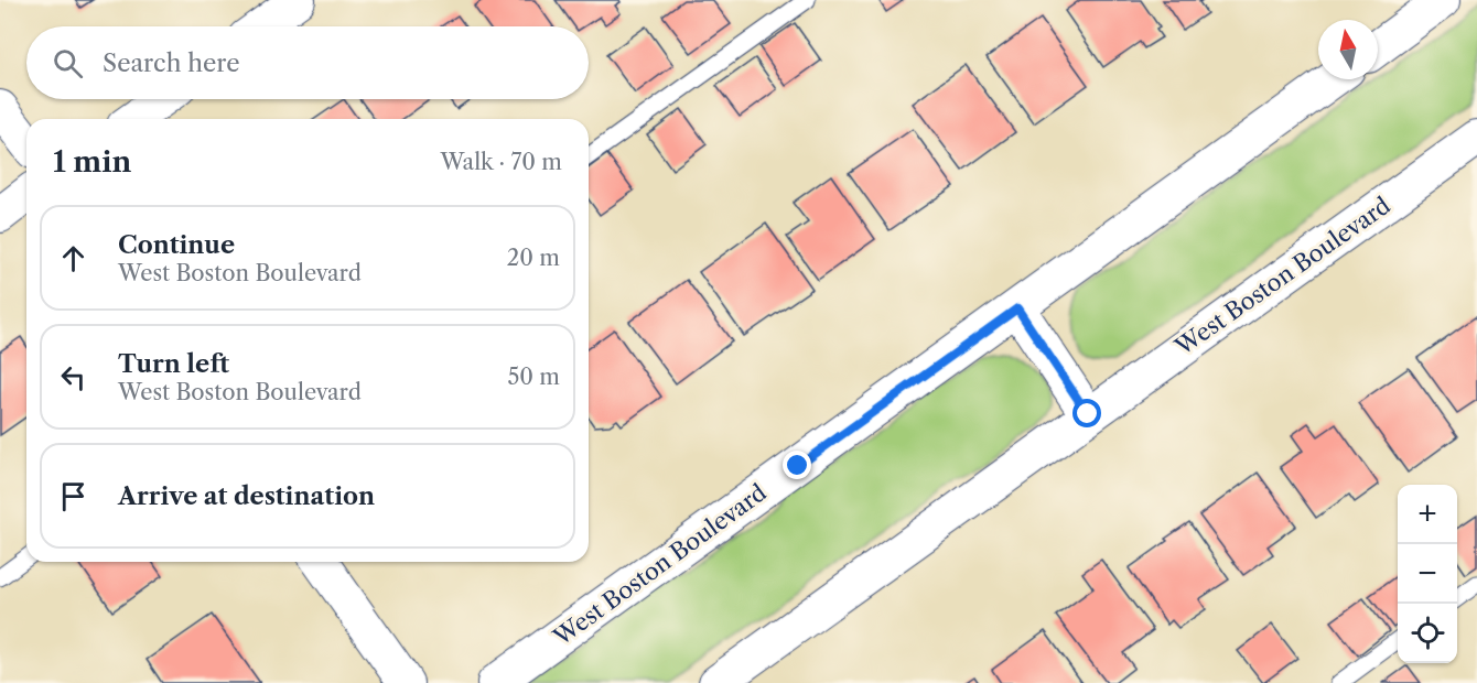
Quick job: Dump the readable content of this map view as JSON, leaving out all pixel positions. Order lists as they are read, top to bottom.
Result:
{
  "streets": {
    "street": ["West Boston Boulevard"]
  },
  "north": "top",
  "page": {
    "search": "Search here",
    "heading": ["1 min", "Walk · 70 m"],
    "list": [
      ["Continue", "West Boston Boulevard", "20 m"],
      ["Turn left", "West Boston Boulevard", "50 m"],
      "Arrive at destination"
    ],
    "map_buttons": ["+", "−"]
  }
}
